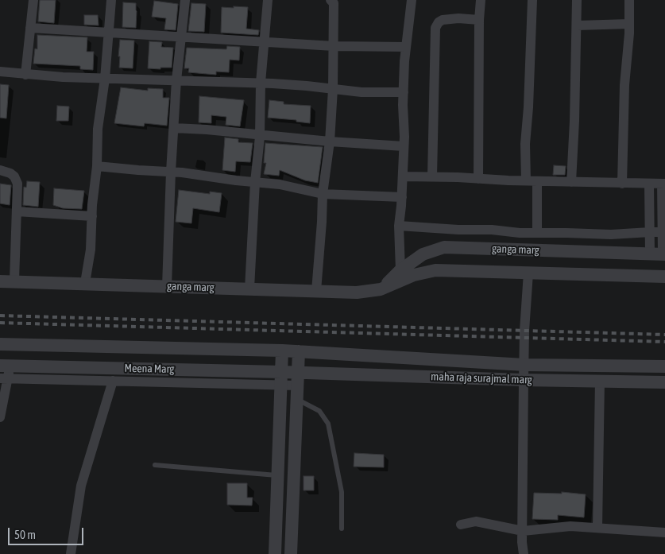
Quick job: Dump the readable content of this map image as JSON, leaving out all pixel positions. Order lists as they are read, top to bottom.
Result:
{
  "streets": {
    "street": ["ganga marg", "Meena Marg", "maha raja surajmal marg"]
  },
  "crossings": [
    ["Meena Marg", "maha raja surajmal marg"]
  ],
  "scale_bar": "50 m"
}
